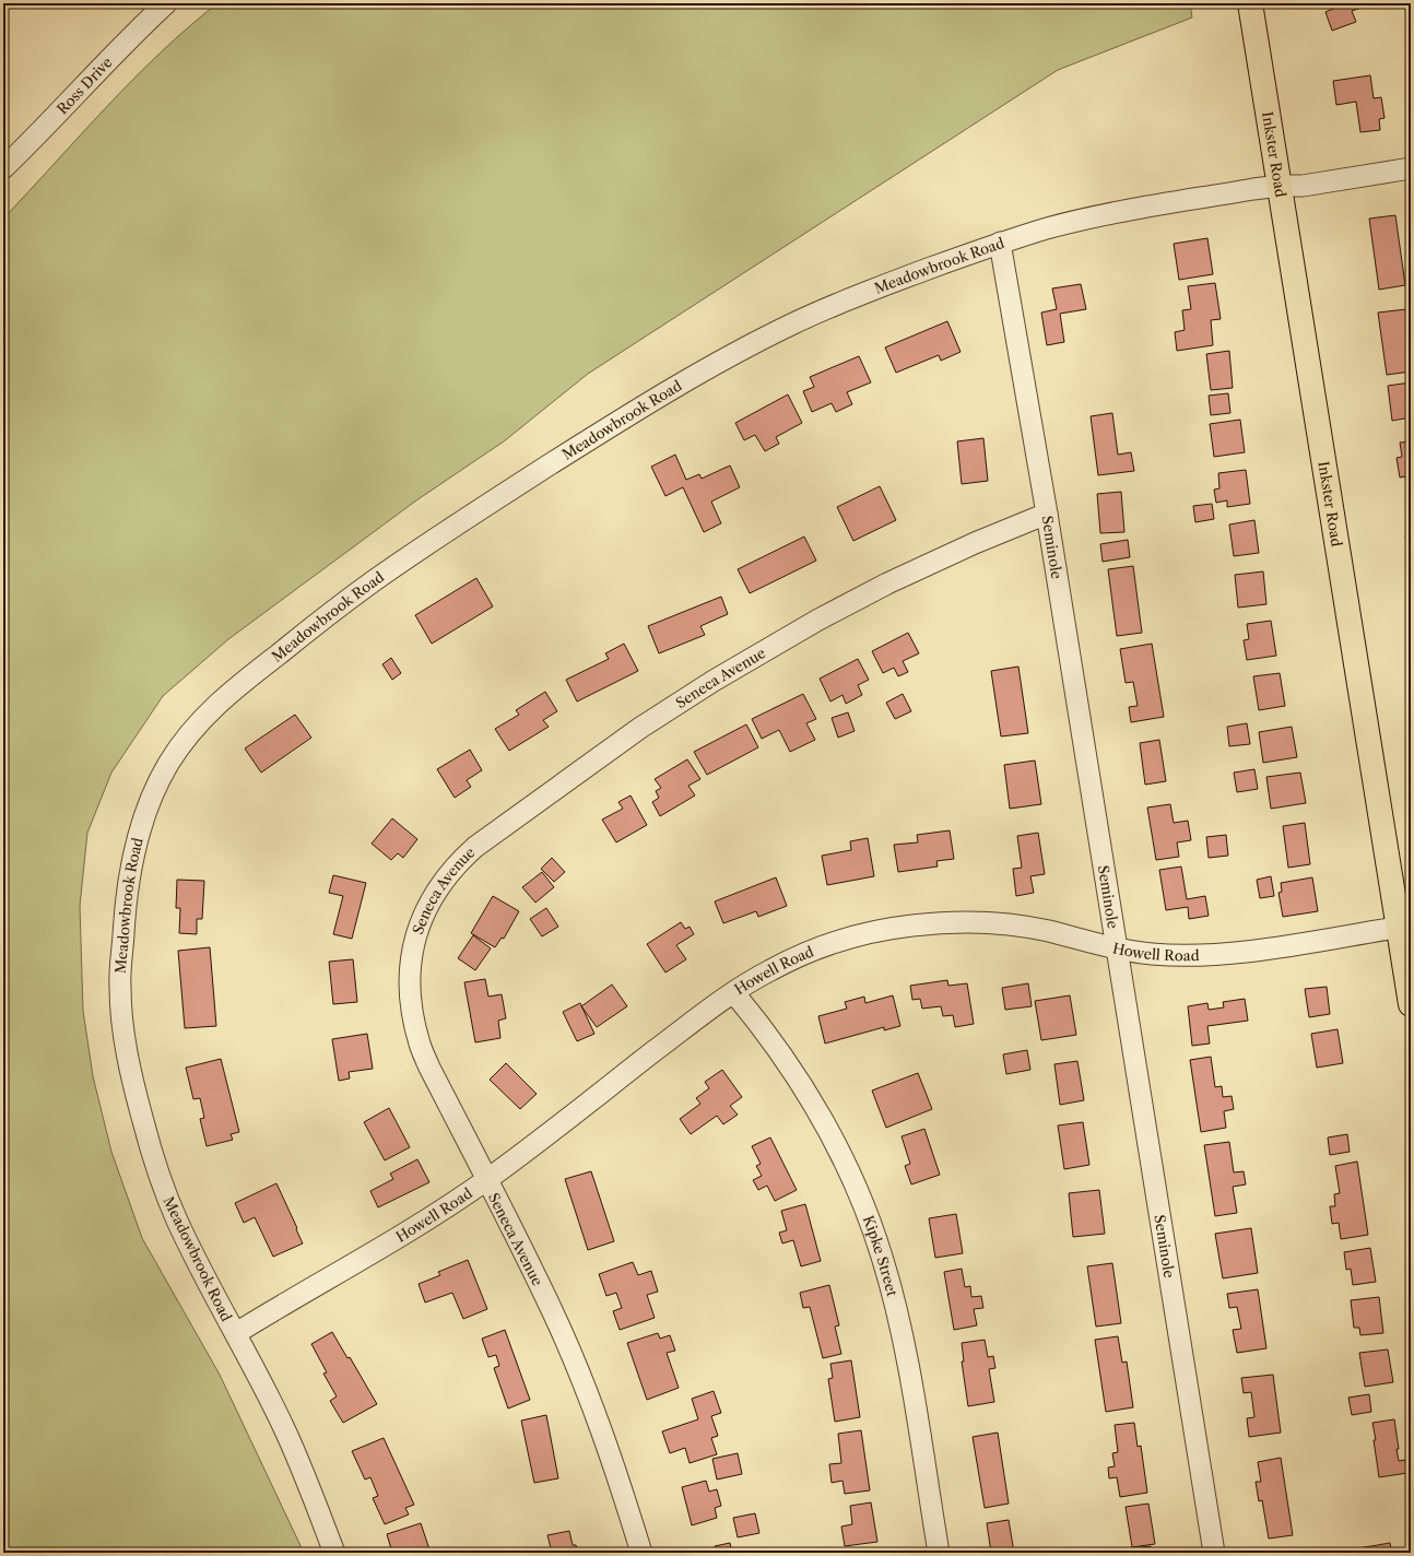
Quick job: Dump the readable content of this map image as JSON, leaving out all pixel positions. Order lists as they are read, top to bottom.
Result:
{
  "streets": {
    "main road": ["Inkster Road"],
    "street": [
      "Ross Drive",
      "Meadowbrook Road",
      "Seminole",
      "Seneca Avenue",
      "Howell Road",
      "Kipke Street"
    ]
  },
  "crossings": [
    ["Inkster Road", "Meadowbrook Road"],
    ["Inkster Road", "Howell Road"],
    ["Meadowbrook Road", "Seminole"],
    ["Meadowbrook Road", "Howell Road"],
    ["Seminole", "Seneca Avenue"],
    ["Seminole", "Howell Road"],
    ["Seneca Avenue", "Howell Road"],
    ["Howell Road", "Kipke Street"]
  ]
}
